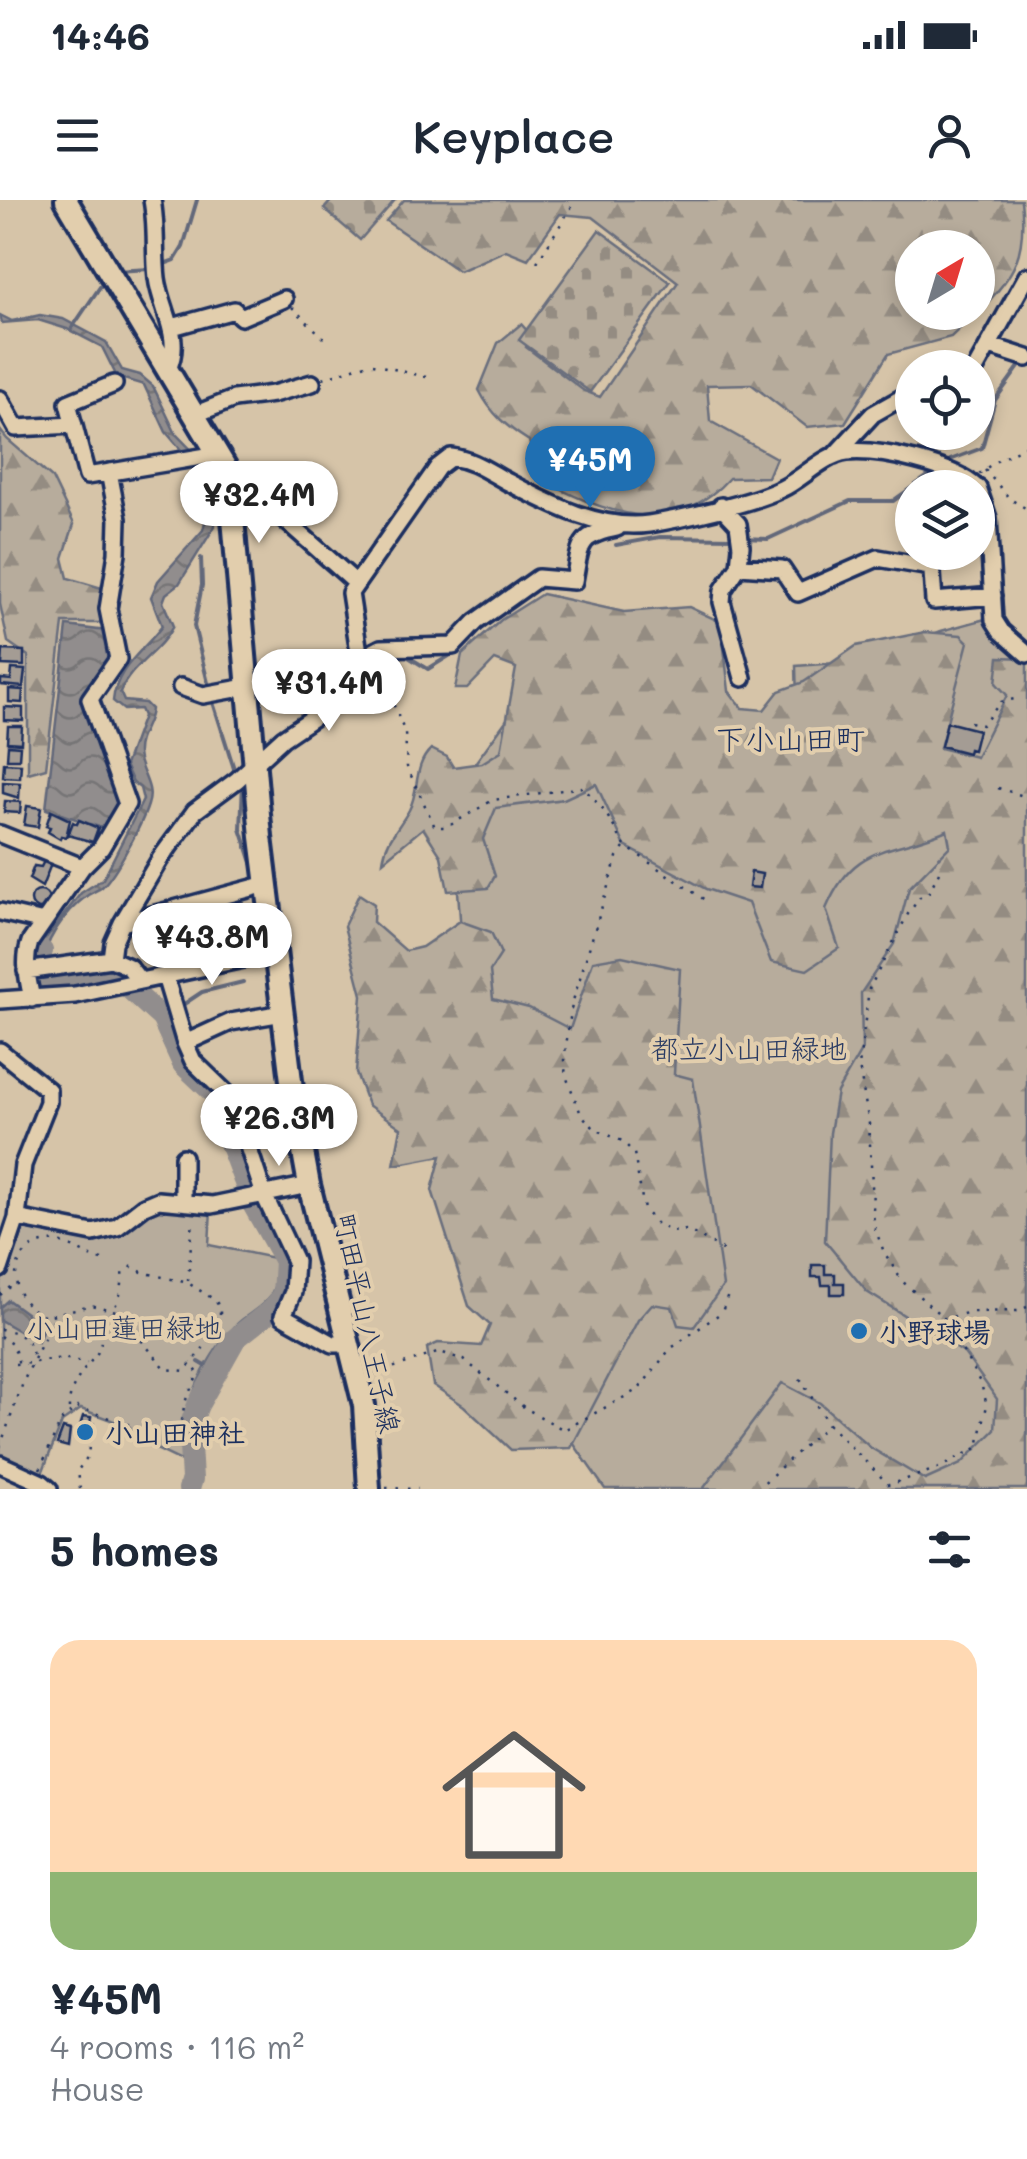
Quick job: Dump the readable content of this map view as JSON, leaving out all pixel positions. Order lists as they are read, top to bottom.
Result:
{
  "streets": {
    "main road": ["町田平山八王子線"]
  },
  "districts": ["下小山田町"],
  "parks": ["都立小山田緑地", "小山田蓮田緑地"],
  "places": ["小野球場", "小山田神社"],
  "north": "top right",
  "page": {
    "status": "14:46",
    "header": "Keyplace",
    "price": [
      "¥45M",
      "¥32.4M",
      "¥31.4M",
      "¥43.8M",
      "¥26.3M"
    ],
    "heading": "5 homes",
    "list": [
      {
        "name": "¥45M",
        "note": "4 rooms · 116 m² · House"
      }
    ]
  }
}
